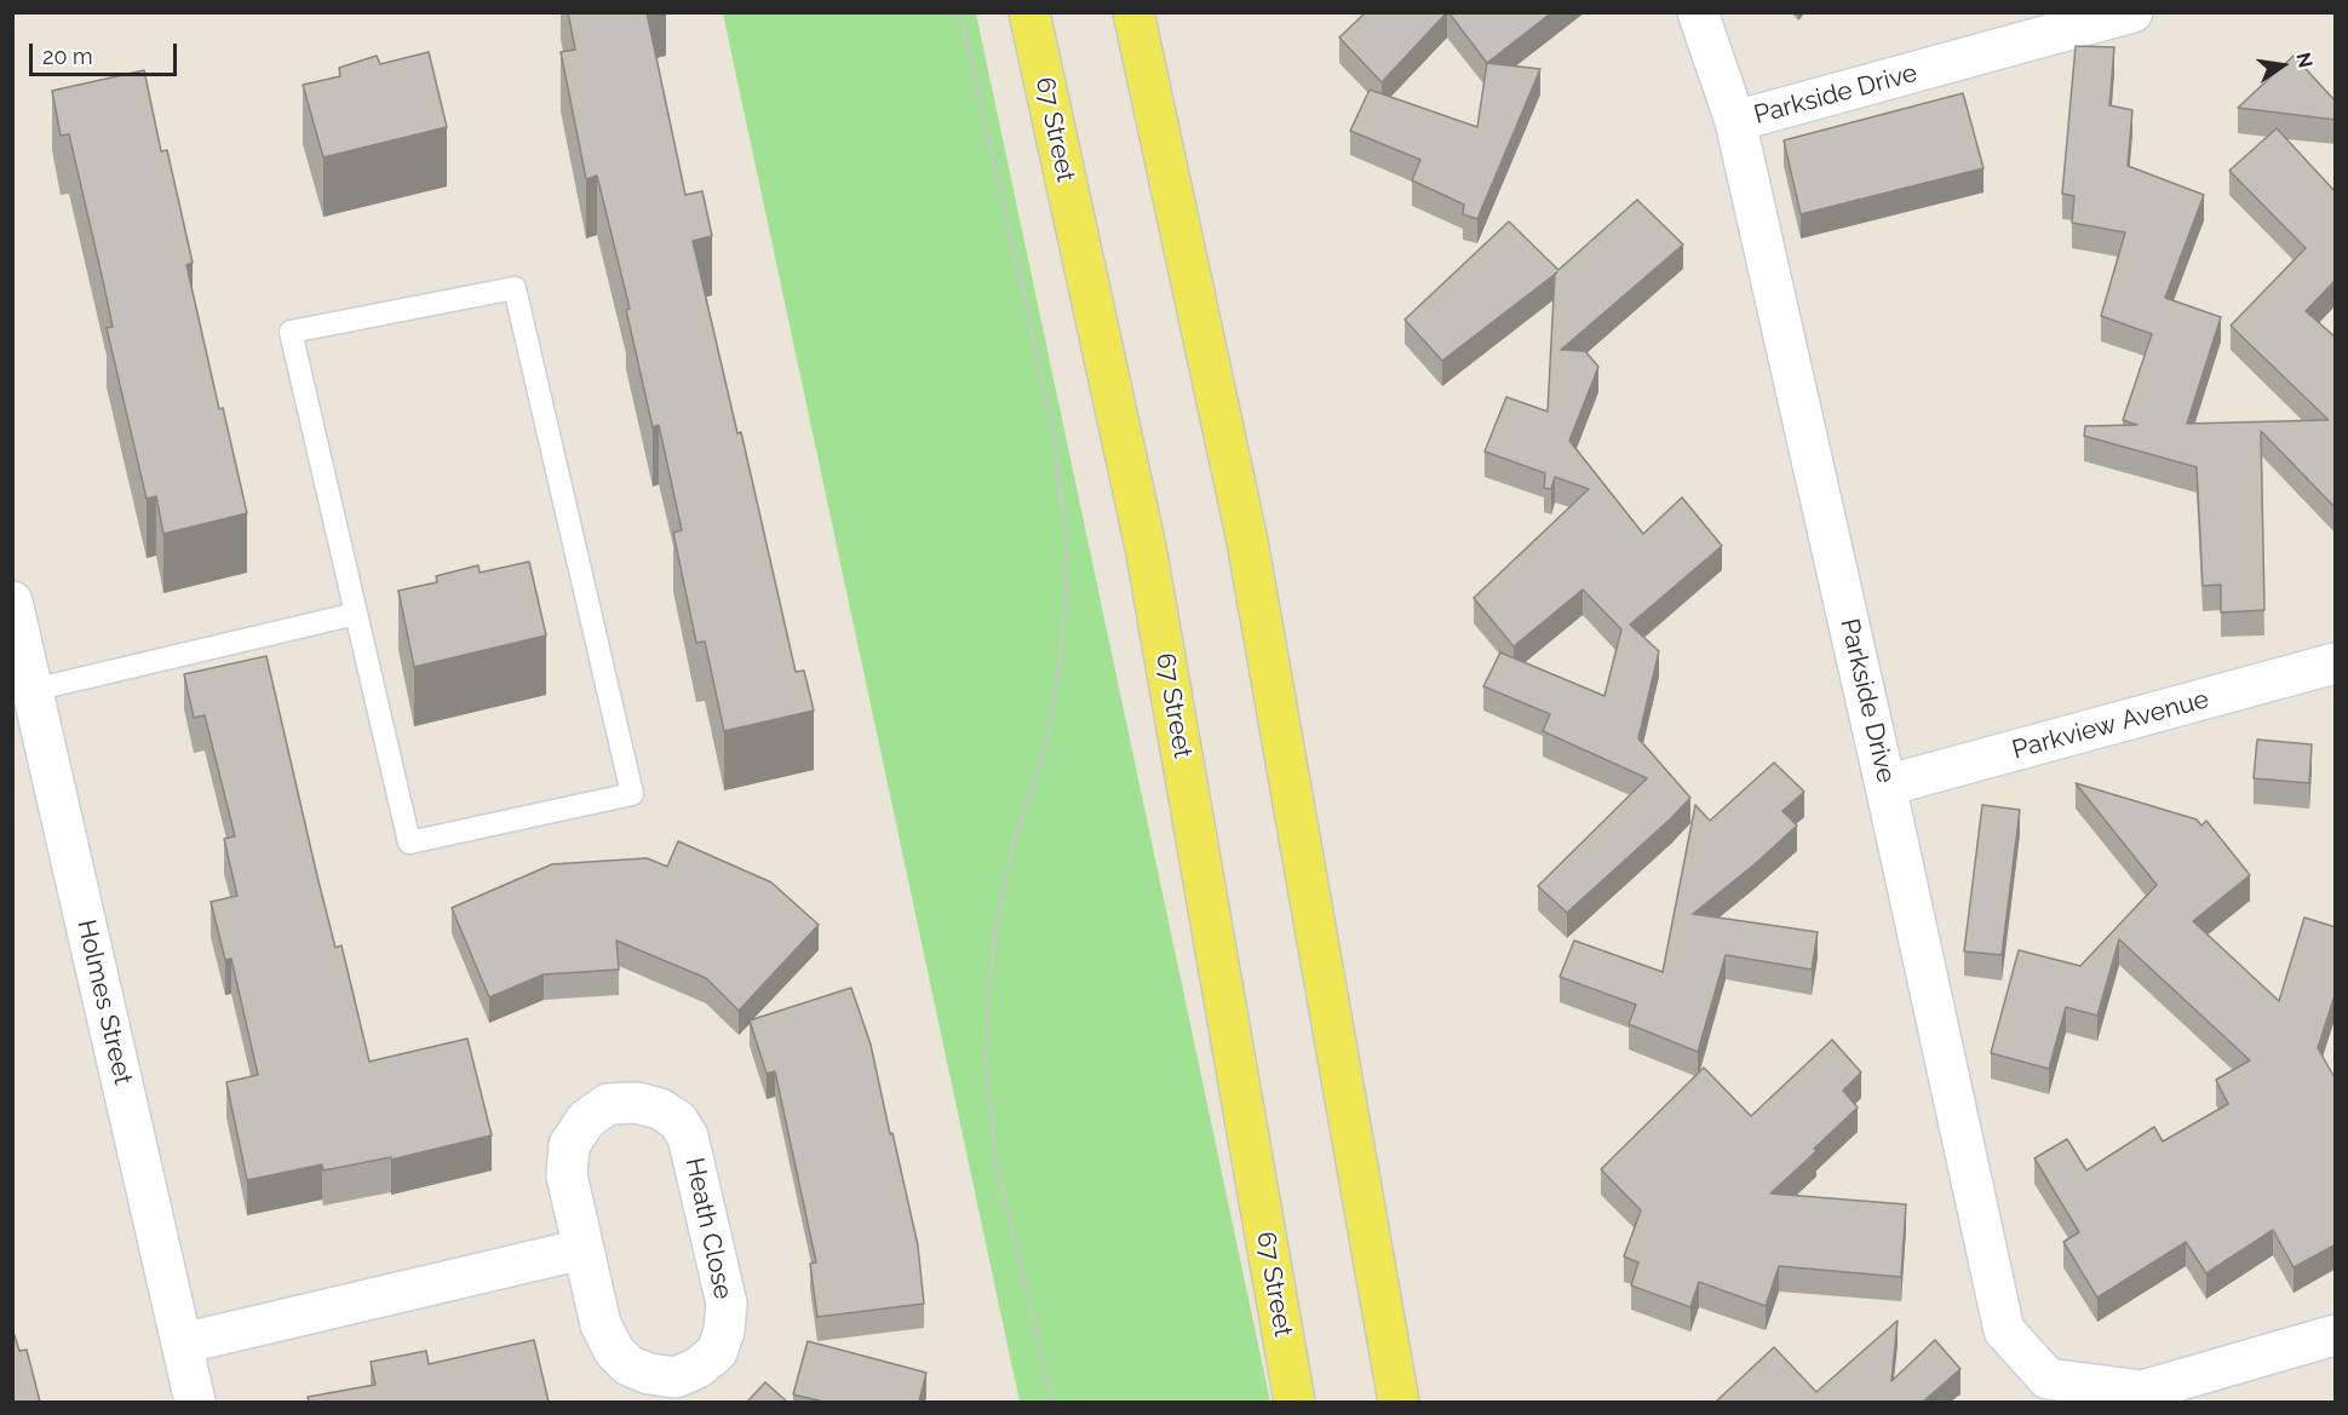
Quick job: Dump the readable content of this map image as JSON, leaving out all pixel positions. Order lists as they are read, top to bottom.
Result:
{
  "streets": {
    "main road": ["67 Street"],
    "street": [
      "Parkside Drive",
      "Parkview Avenue",
      "Holmes Street",
      "Heath Close"
    ]
  },
  "crossings": [
    ["Parkside Drive", "Parkview Avenue"]
  ],
  "scale_bar": "20 m",
  "north": "right"
}
